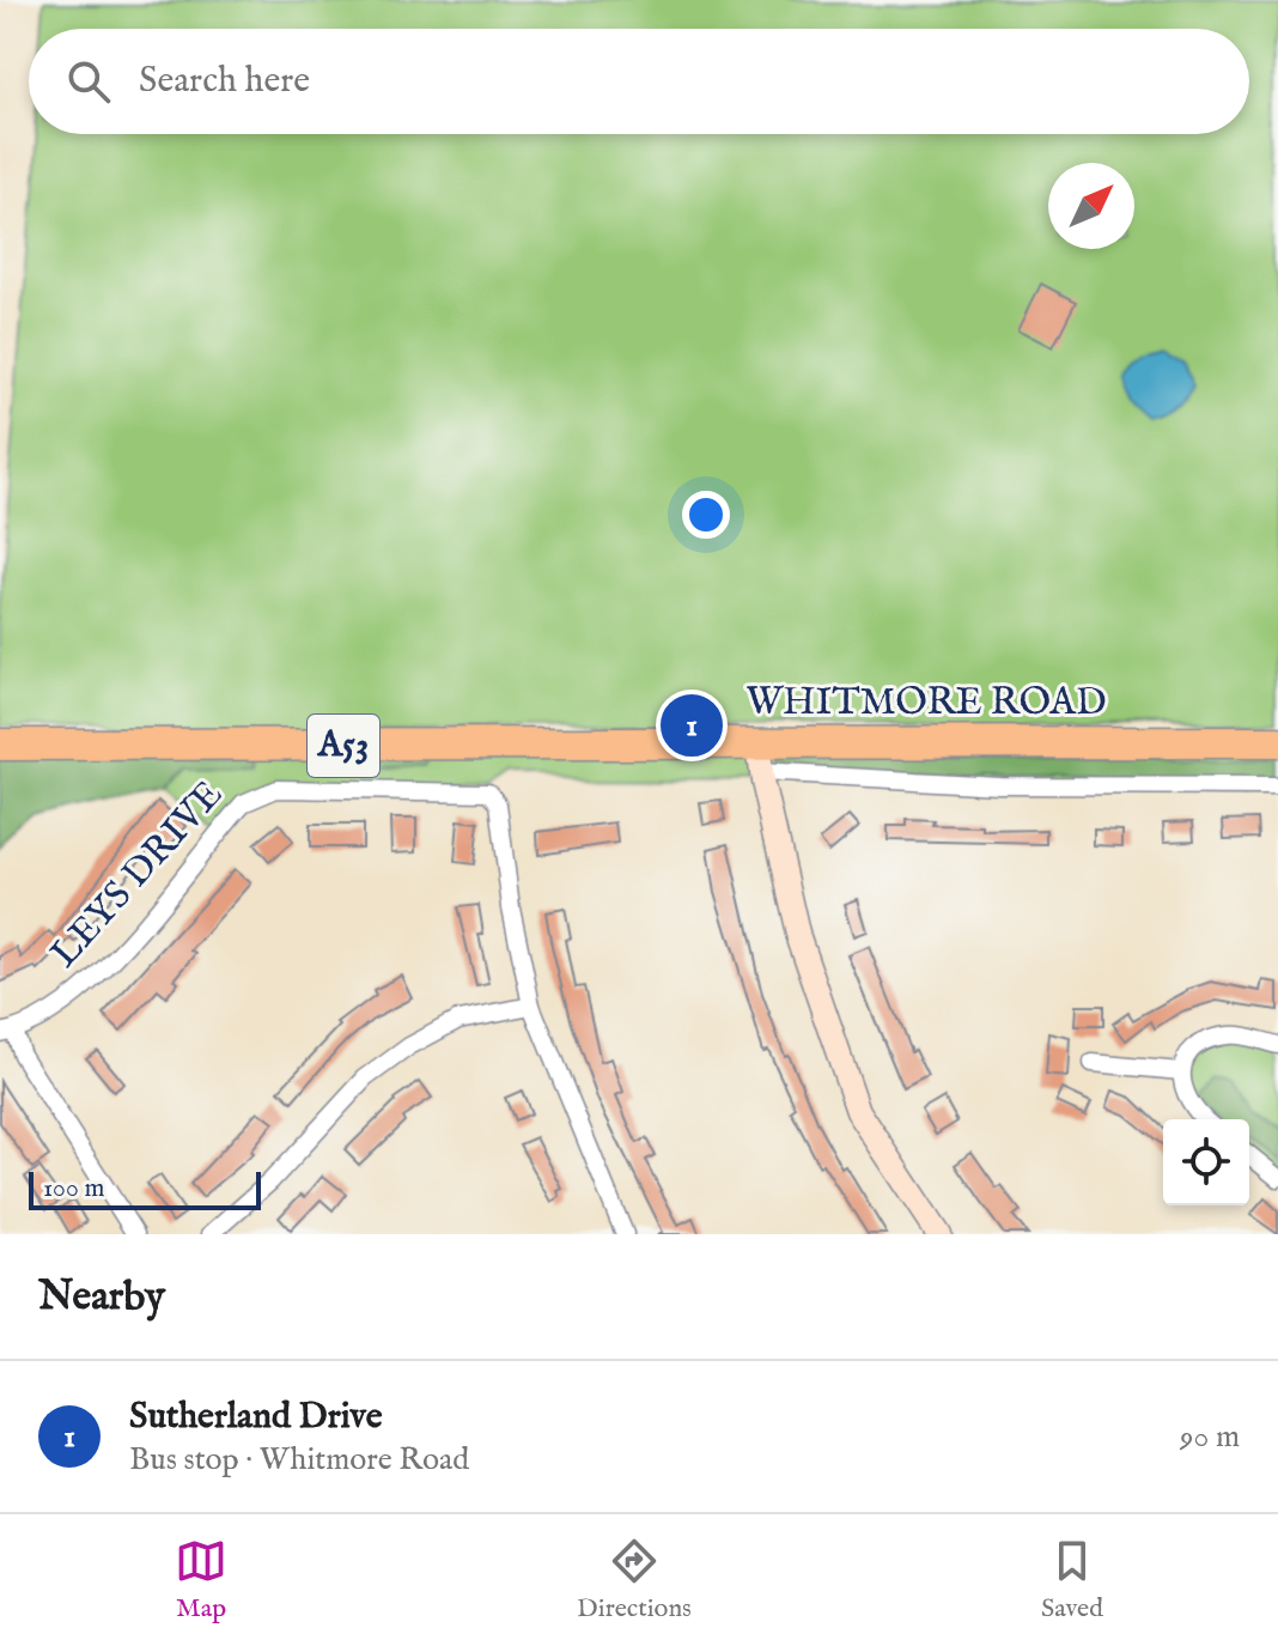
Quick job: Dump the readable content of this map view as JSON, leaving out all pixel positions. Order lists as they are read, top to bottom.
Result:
{
  "streets": {
    "highway": ["WHITMORE ROAD", "A53"],
    "street": ["LEYS DRIVE"]
  },
  "scale_bar": "100 m",
  "north": "top right",
  "page": {
    "search": "Search here",
    "pins": "1",
    "scale": "100 m",
    "heading": "Nearby",
    "list": [
      {
        "mark": "1",
        "name": "Sutherland Drive",
        "note": "Bus stop · Whitmore Road",
        "value": "90 m"
      }
    ],
    "nav": ["Map", "Directions", "Saved"]
  }
}
